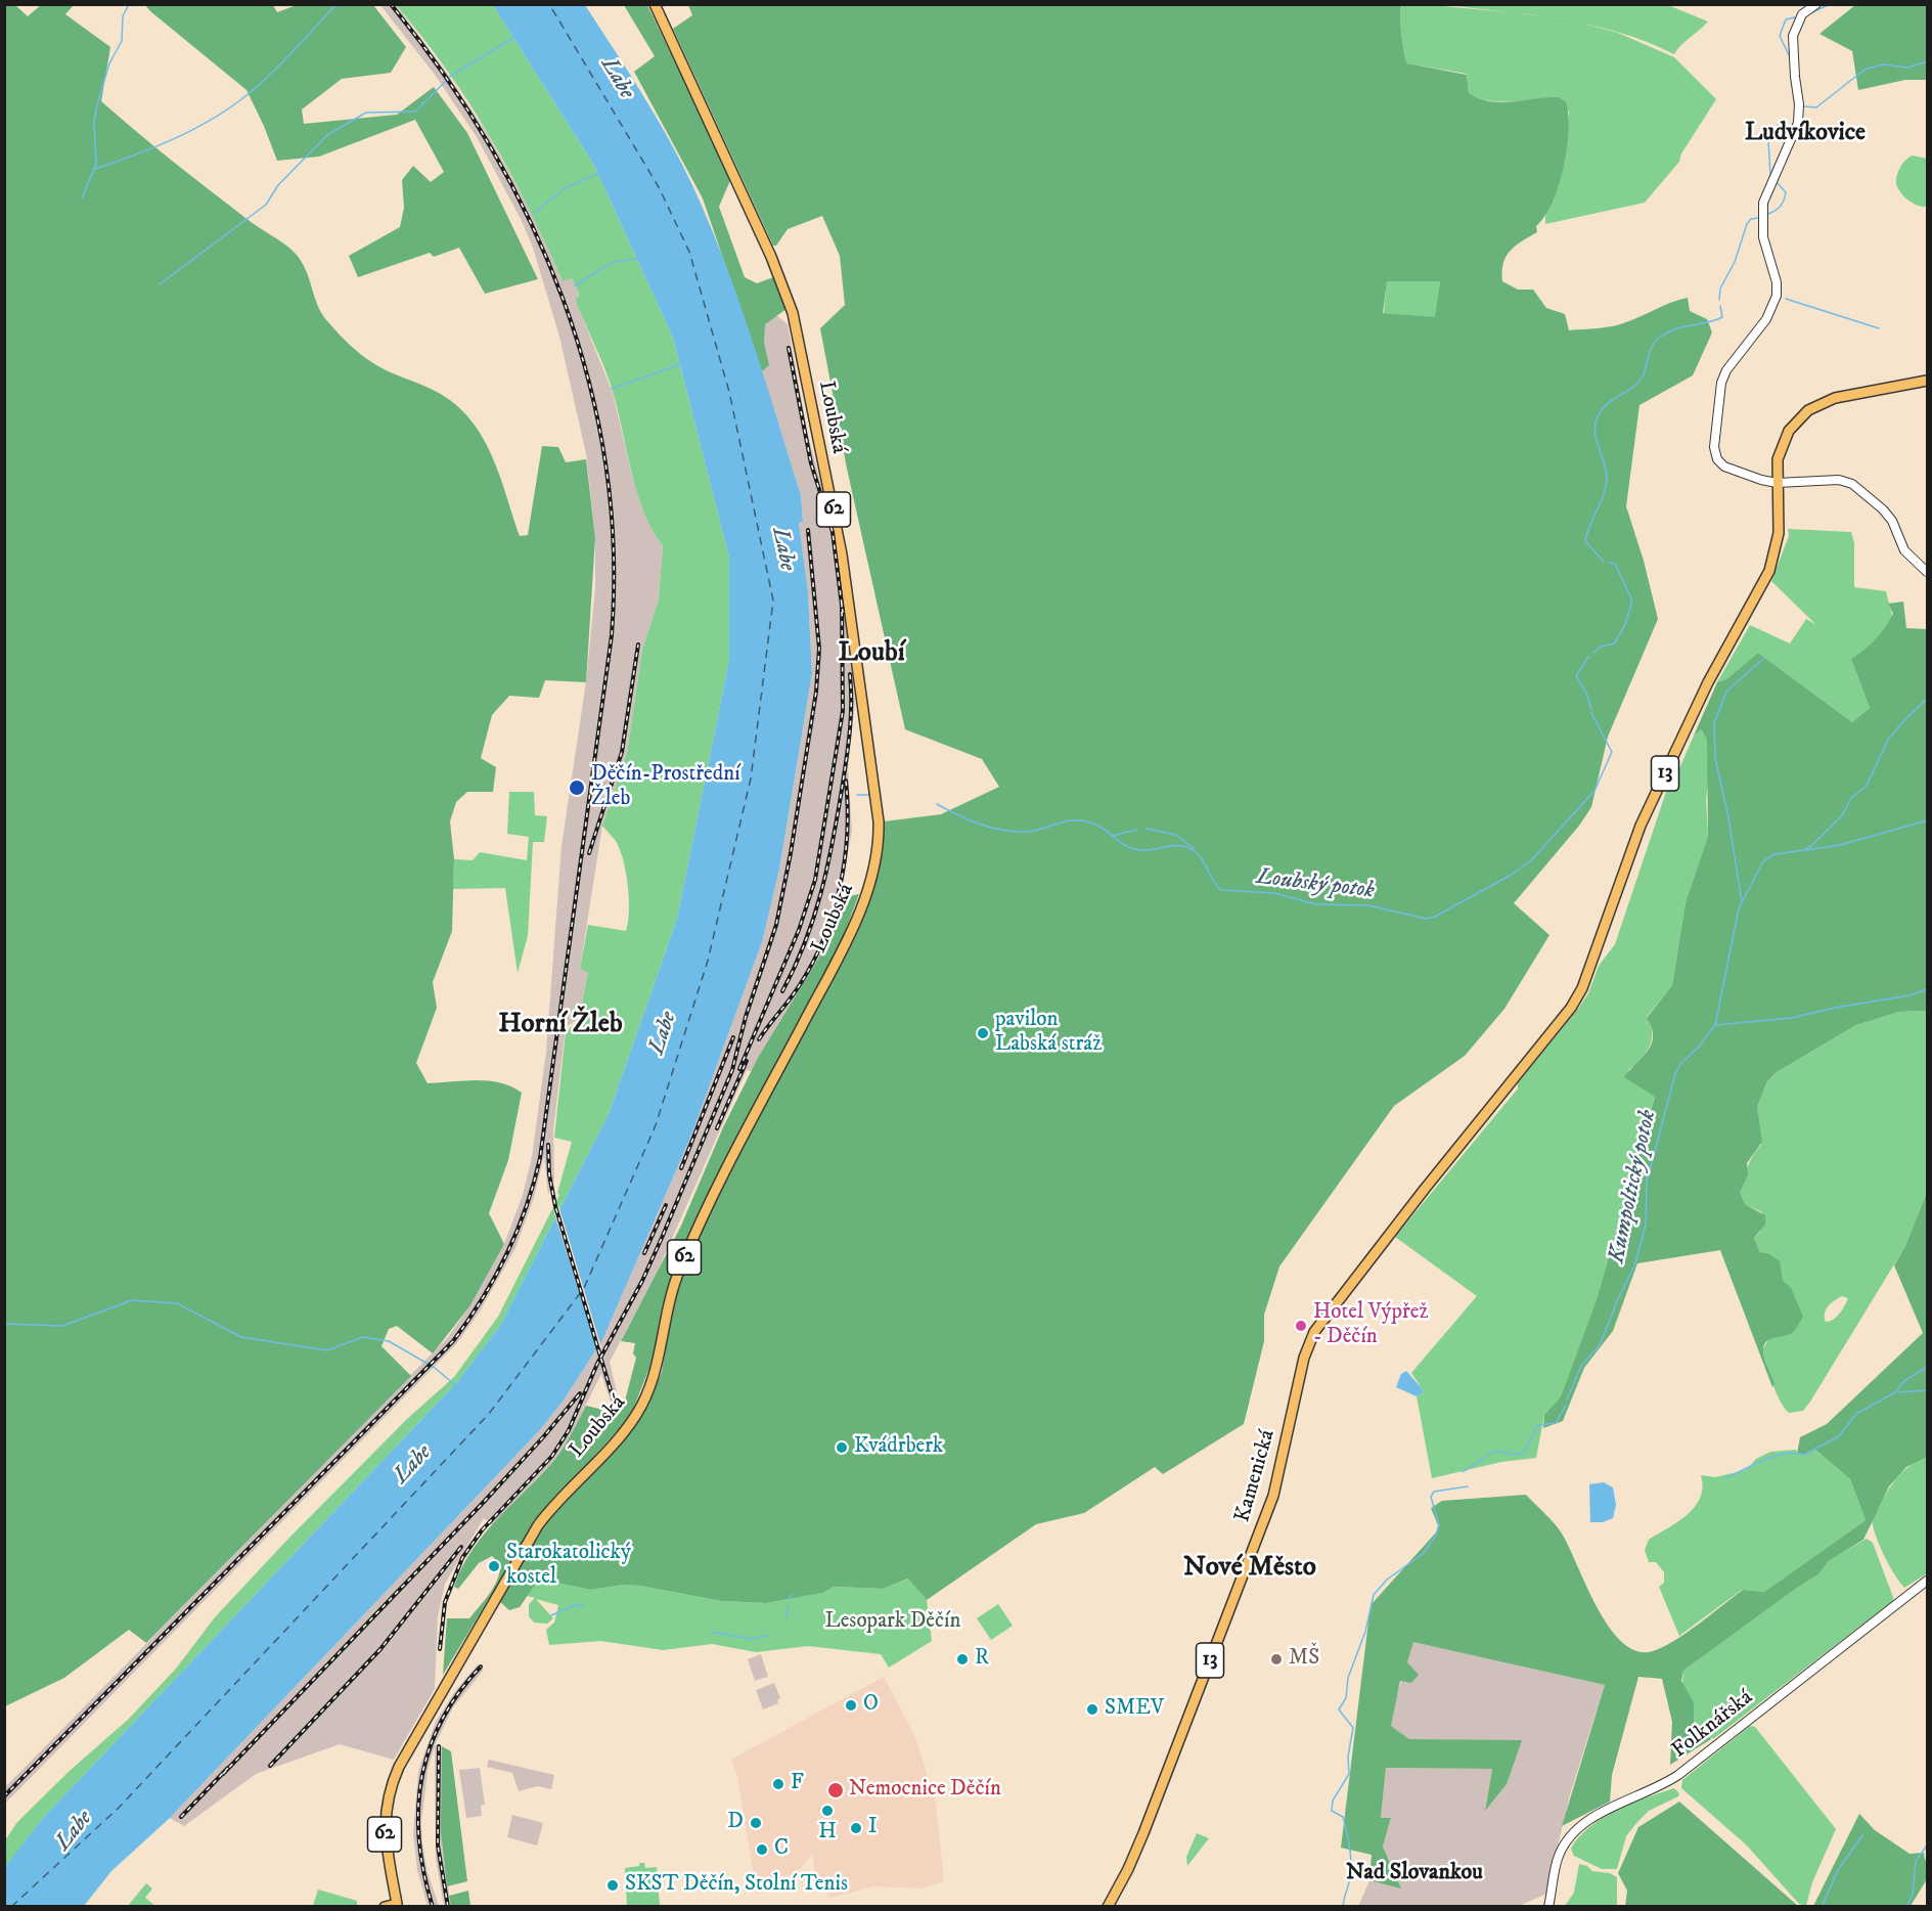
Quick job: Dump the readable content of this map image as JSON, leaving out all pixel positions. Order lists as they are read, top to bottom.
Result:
{
  "streets": {
    "main road": [
      "Loubská",
      "62",
      "13",
      "Kamenická"
    ],
    "street": ["Folknářská"]
  },
  "crossings": [
    ["13", "Kamenická"]
  ],
  "districts": [
    "Ludvíkovice",
    "Loubí",
    "Horní Žleb",
    "Nové Město",
    "Nad Slovankou"
  ],
  "water": ["Labe", "Loubský potok", "Kumpoltický potok"],
  "parks": ["Lesopark Děčín"],
  "places": [
    "Děčín-Prostřední Žleb",
    "pavilon Labská stráž",
    "Hotel Výpřež - Děčín",
    "Kvádrberk",
    "Starokatolický kostel",
    "R",
    "MŠ",
    "O",
    "SMEV",
    "F",
    "Nemocnice Děčín",
    "H",
    "D",
    "I",
    "C",
    "SKST Děčín, Stolní Tenis"
  ]
}
